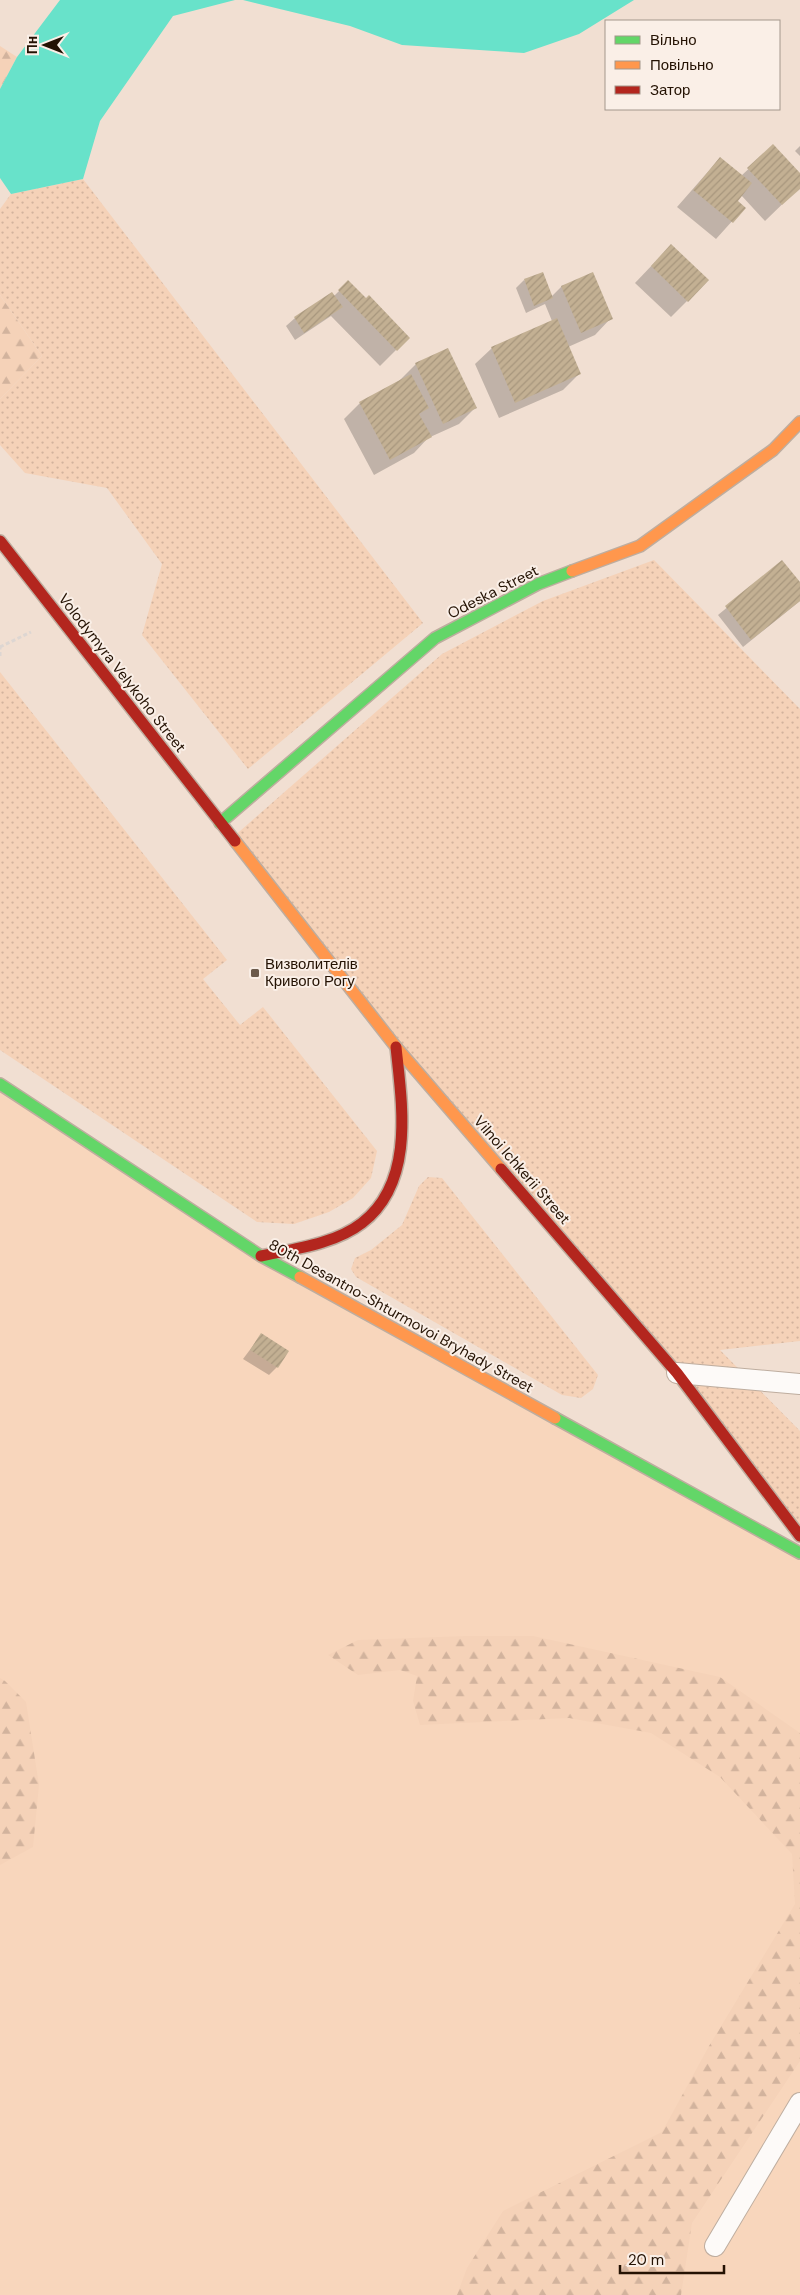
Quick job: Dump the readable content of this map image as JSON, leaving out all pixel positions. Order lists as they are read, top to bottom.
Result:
{
  "streets": {
    "street": [
      "Odeska Street",
      "Volodymyra Velykoho Street",
      "Vilnoi Ichkerii Street",
      "80th Desantno-Shturmovoi Bryhady Street"
    ]
  },
  "crossings": [
    ["Odeska Street", "Volodymyra Velykoho Street"],
    ["Odeska Street", "Vilnoi Ichkerii Street"],
    ["Volodymyra Velykoho Street", "Vilnoi Ichkerii Street"]
  ],
  "places": {
    "transit": ["Визволителів Кривого Рогу"]
  },
  "legend": ["Вільно", "Повільно", "Затор"],
  "scale_bar": "20 m",
  "north": "left"
}
